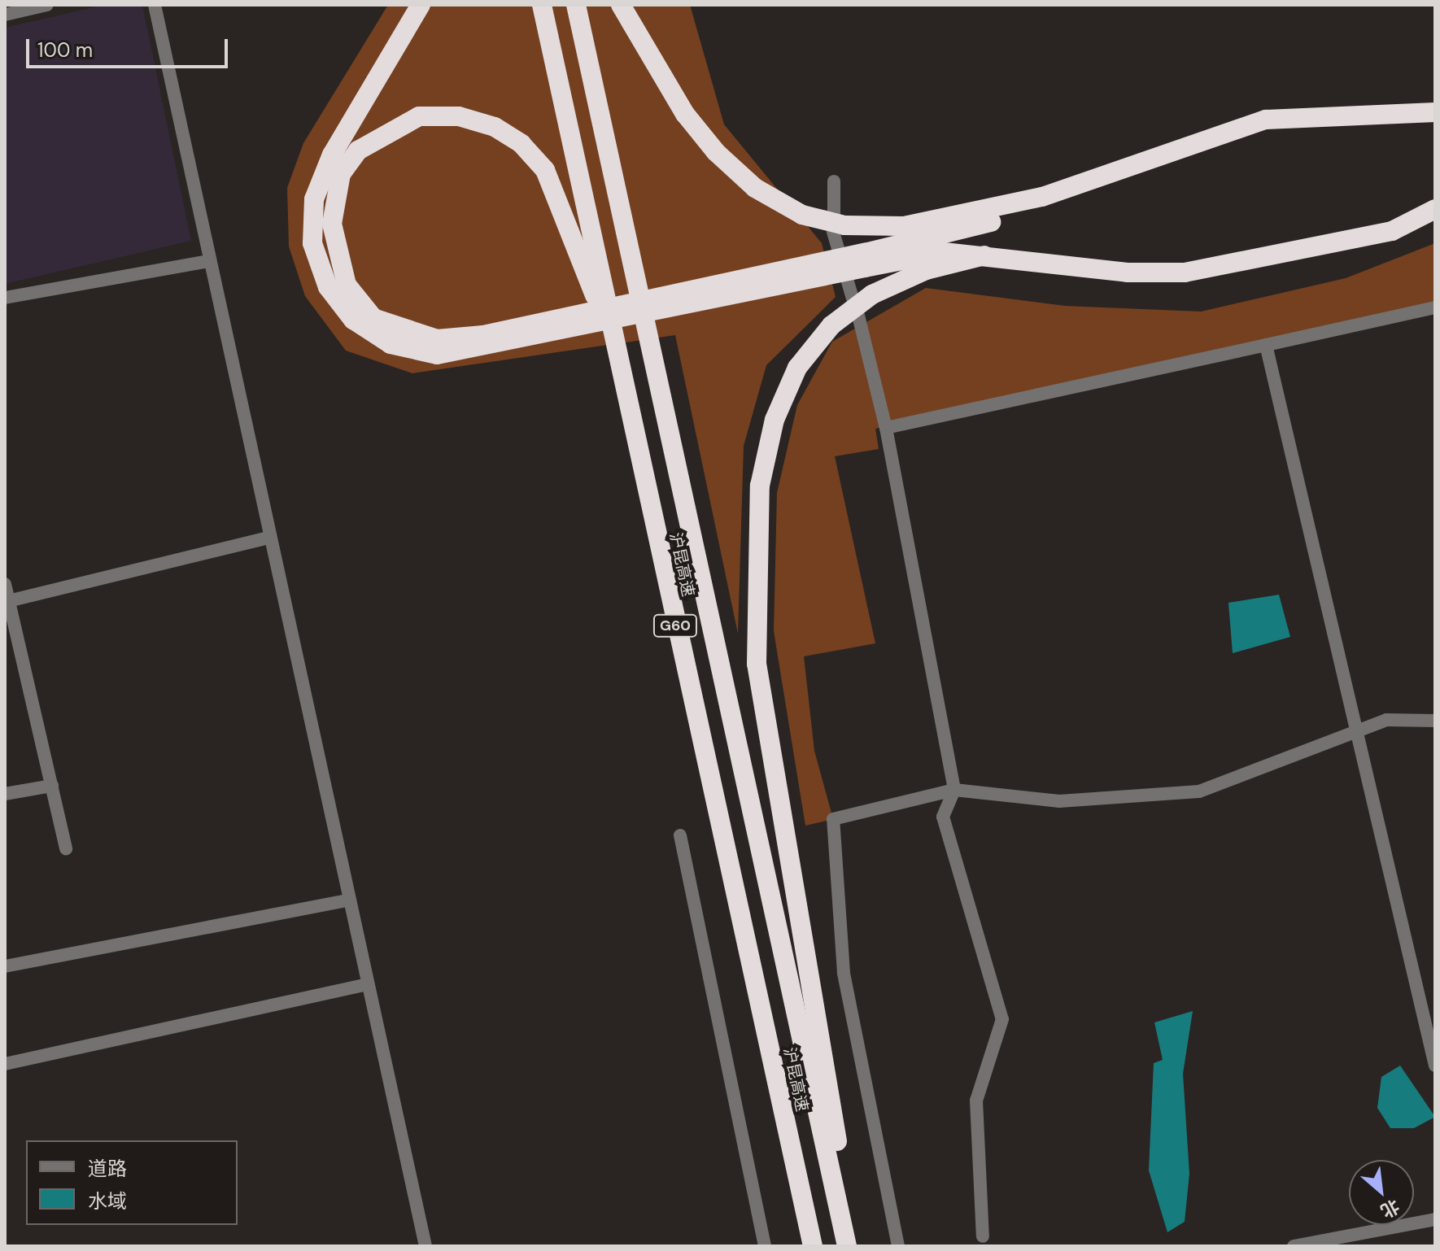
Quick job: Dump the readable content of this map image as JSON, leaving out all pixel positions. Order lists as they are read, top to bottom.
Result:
{
  "streets": {
    "highway": ["沪昆高速", "G60"]
  },
  "legend": ["道路", "水域"],
  "scale_bar": "100 m",
  "north": "bottom right"
}
